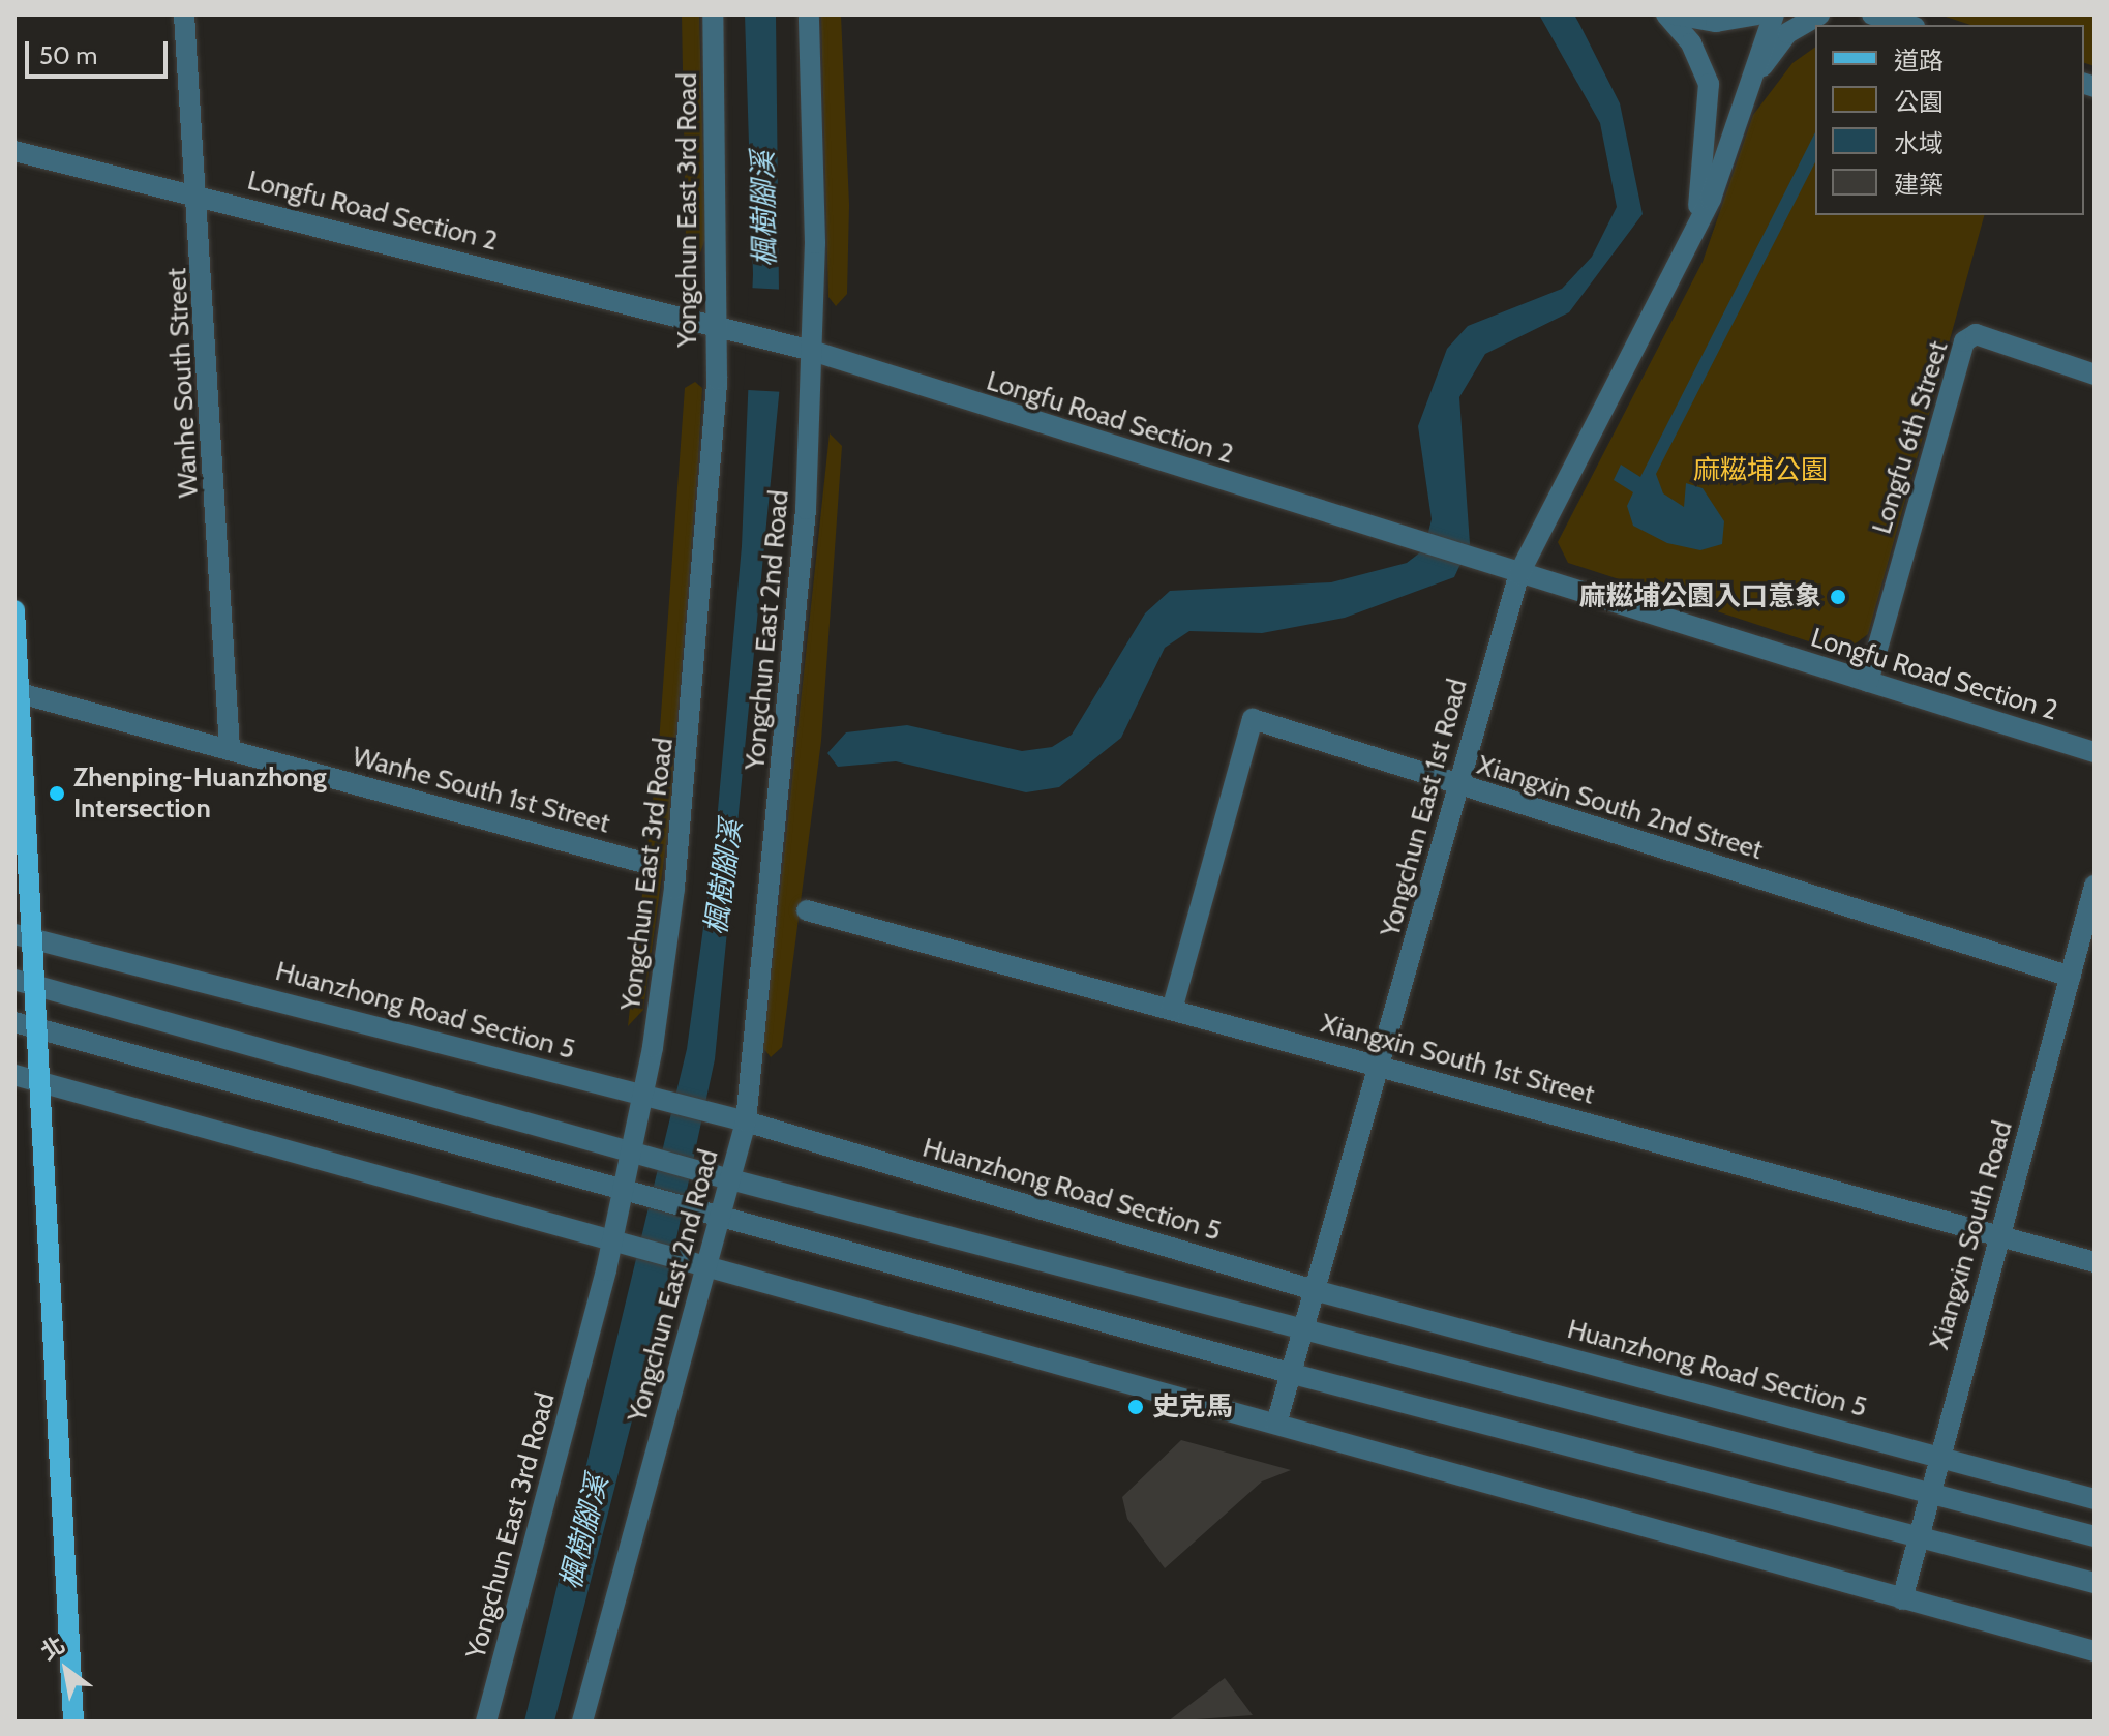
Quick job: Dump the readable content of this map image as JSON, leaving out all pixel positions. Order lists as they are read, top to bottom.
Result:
{
  "streets": {
    "street": [
      "Yongchun East 3rd Road",
      "Longfu Road Section 2",
      "Wanhe South Street",
      "Longfu 6th Street",
      "Yongchun East 2nd Road",
      "Wanhe South 1st Street",
      "Yongchun East 1st Road",
      "Xiangxin South 2nd Street",
      "Huanzhong Road Section 5",
      "Xiangxin South 1st Street",
      "Xiangxin South Road"
    ]
  },
  "crossings": [
    ["Yongchun East 3rd Road", "Longfu Road Section 2"],
    ["Yongchun East 3rd Road", "Huanzhong Road Section 5"],
    ["Longfu Road Section 2", "Wanhe South Street"],
    ["Longfu Road Section 2", "Longfu 6th Street"],
    ["Longfu Road Section 2", "Yongchun East 2nd Road"],
    ["Longfu Road Section 2", "Yongchun East 1st Road"],
    ["Wanhe South Street", "Wanhe South 1st Street"],
    ["Yongchun East 2nd Road", "Huanzhong Road Section 5"],
    ["Yongchun East 1st Road", "Xiangxin South 2nd Street"],
    ["Yongchun East 1st Road", "Huanzhong Road Section 5"],
    ["Yongchun East 1st Road", "Xiangxin South 1st Street"],
    ["Xiangxin South 2nd Street", "Xiangxin South 1st Street"],
    ["Xiangxin South 2nd Street", "Xiangxin South Road"],
    ["Huanzhong Road Section 5", "Xiangxin South Road"],
    ["Xiangxin South 1st Street", "Xiangxin South Road"]
  ],
  "water": ["楓樹腳溪"],
  "parks": ["麻糍埔公園"],
  "places": ["麻糍埔公園入口意象", "Zhenping-Huanzhong Intersection", "史克馬"],
  "legend": [
    "道路",
    "公園",
    "水域",
    "建築"
  ],
  "scale_bar": "50 m",
  "north": "top left"
}
